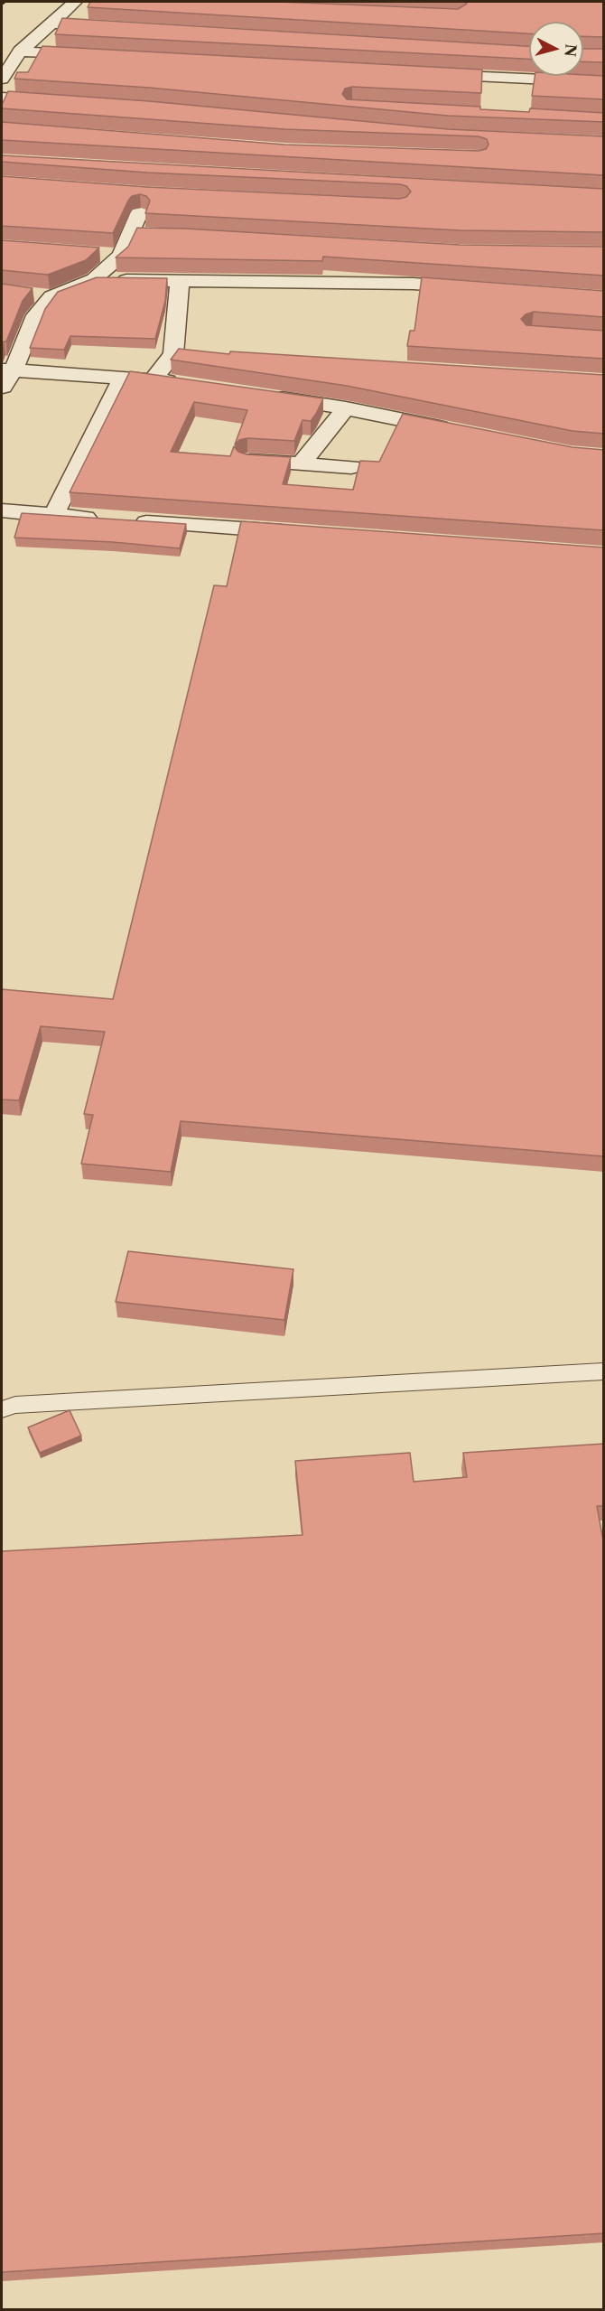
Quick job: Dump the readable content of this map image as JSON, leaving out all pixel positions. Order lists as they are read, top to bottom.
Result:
{
  "north": "right"
}
